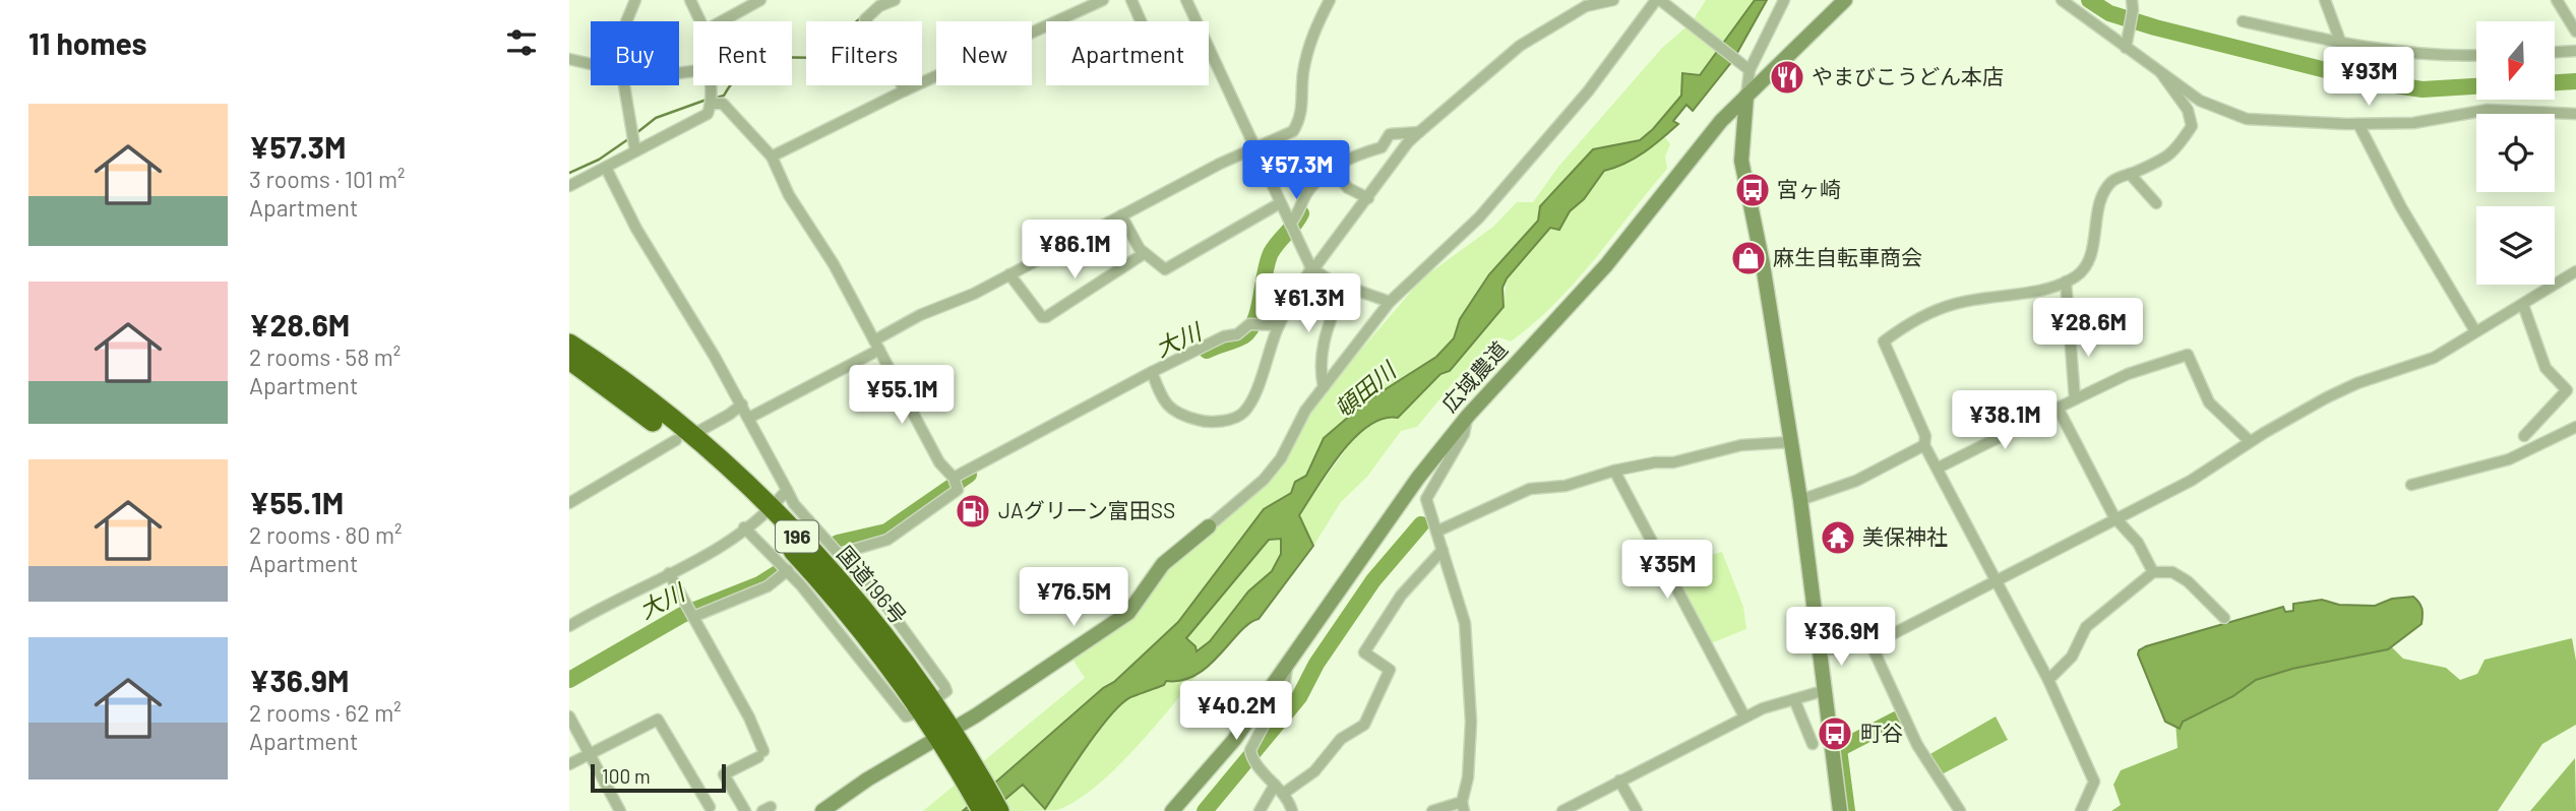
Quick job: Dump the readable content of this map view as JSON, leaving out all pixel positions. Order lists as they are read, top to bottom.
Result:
{
  "streets": {
    "highway": ["196", "国道196号"],
    "street": ["広域農道"]
  },
  "water": ["大川", "頓田川"],
  "places": {
    "restaurant": ["やまびこうどん本店"],
    "bus stop": ["宮ヶ崎", "町谷"],
    "shop": ["麻生自転車商会"],
    "fuel station": ["JAグリーン富田SS"],
    "temple": ["美保神社"]
  },
  "scale_bar": "100 m",
  "north": "bottom",
  "page": {
    "heading": "11 homes",
    "chip": [
      "Buy",
      "Rent",
      "Filters",
      "New",
      "Apartment"
    ],
    "price": [
      "¥93M",
      "¥57.3M",
      "¥86.1M",
      "¥61.3M",
      "¥28.6M",
      "¥55.1M",
      "¥38.1M",
      "¥35M",
      "¥76.5M",
      "¥36.9M",
      "¥40.2M"
    ],
    "list": [
      {
        "name": "¥57.3M",
        "note": "3 rooms · 101 m² · Apartment"
      },
      {
        "name": "¥28.6M",
        "note": "2 rooms · 58 m² · Apartment"
      },
      {
        "name": "¥55.1M",
        "note": "2 rooms · 80 m² · Apartment"
      },
      {
        "name": "¥36.9M",
        "note": "2 rooms · 62 m² · Apartment"
      }
    ],
    "scale": "100 m"
  }
}
